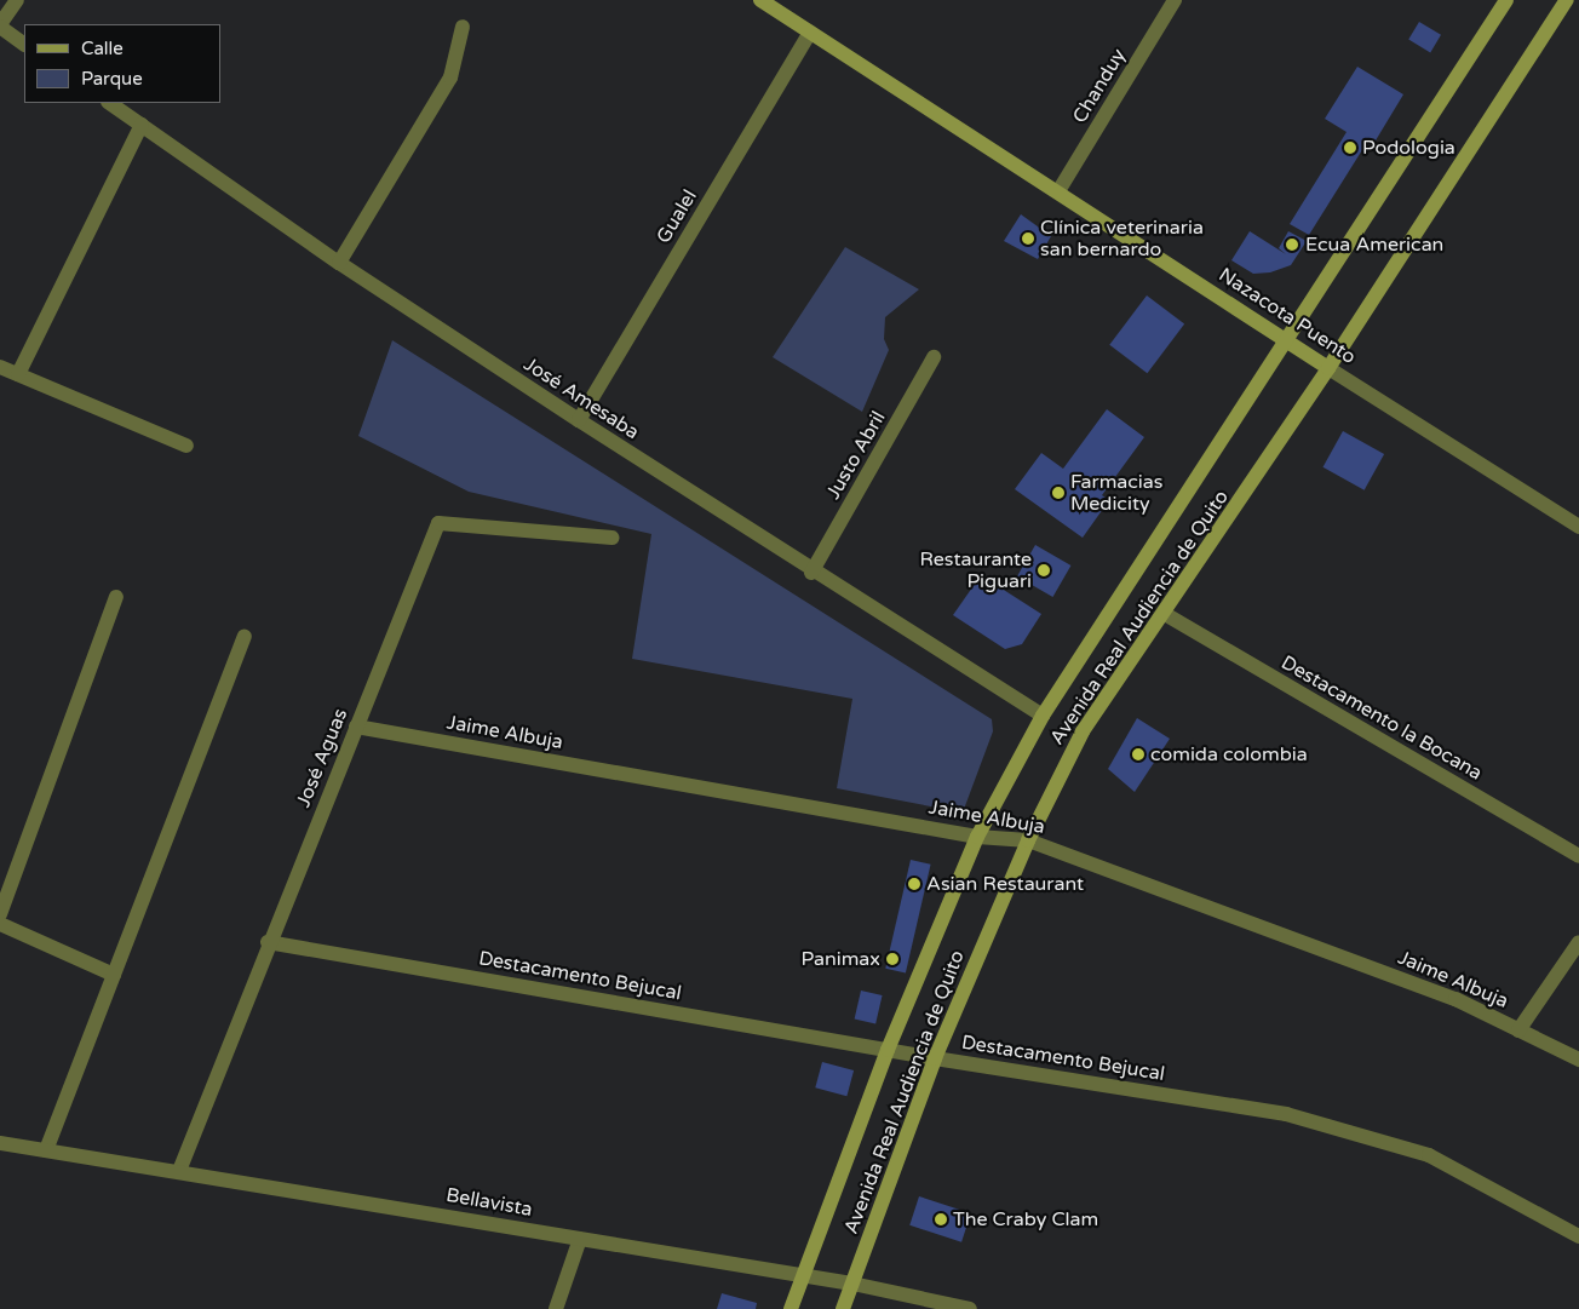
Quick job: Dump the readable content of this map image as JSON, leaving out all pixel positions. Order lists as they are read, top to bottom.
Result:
{
  "streets": {
    "main road": ["Nazacota Puento", "Avenida Real Audiencia de Quito"],
    "street": [
      "Chanduy",
      "Gualel",
      "José Amesaba",
      "Justo Abril",
      "Destacamento la Bocana",
      "Jaime Albuja",
      "José Aguas",
      "Destacamento Bejucal",
      "Bellavista"
    ]
  },
  "crossings": [
    ["Chanduy", "Nazacota Puento"],
    ["Gualel", "Nazacota Puento"],
    ["Gualel", "José Amesaba"],
    ["Nazacota Puento", "Avenida Real Audiencia de Quito"],
    ["José Amesaba", "Justo Abril"],
    ["José Amesaba", "Avenida Real Audiencia de Quito"],
    ["Avenida Real Audiencia de Quito", "Destacamento la Bocana"],
    ["Avenida Real Audiencia de Quito", "Jaime Albuja"],
    ["Avenida Real Audiencia de Quito", "Destacamento Bejucal"],
    ["Avenida Real Audiencia de Quito", "Bellavista"],
    ["Jaime Albuja", "José Aguas"],
    ["José Aguas", "Destacamento Bejucal"],
    ["José Aguas", "Bellavista"]
  ],
  "places": [
    "Podologia",
    "Clínica veterinaria san bernardo",
    "Ecua American",
    "Farmacias Medicity",
    "Restaurante Piguari",
    "comida colombia",
    "Asian Restaurant",
    "Panimax",
    "The Craby Clam"
  ],
  "legend": ["Calle", "Parque"]
}
